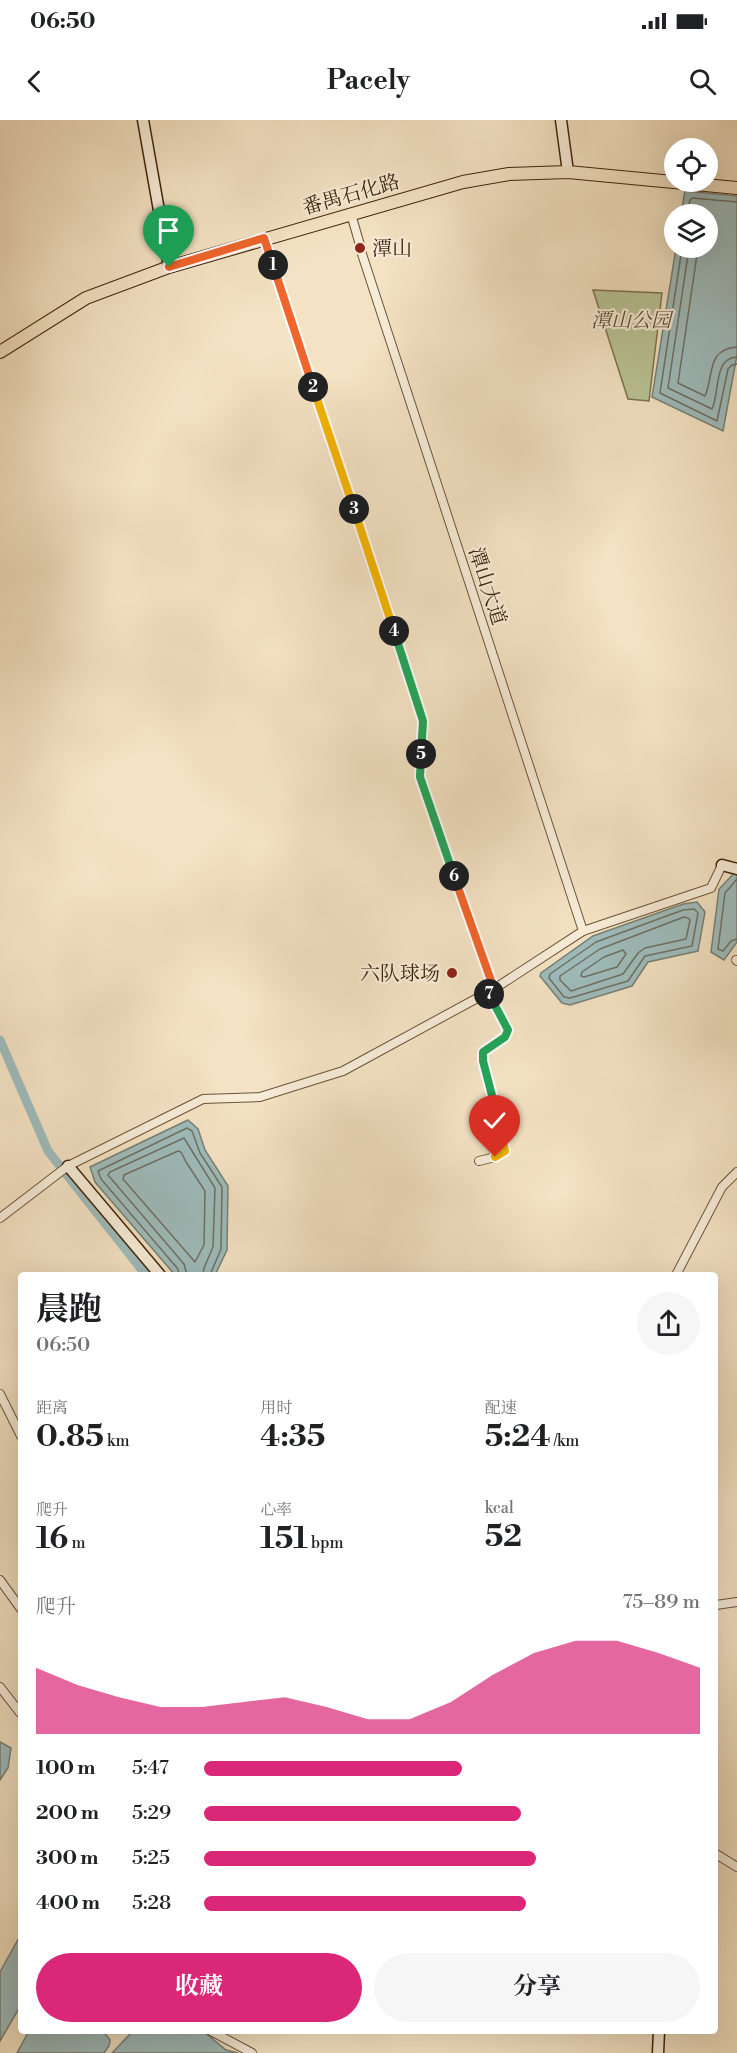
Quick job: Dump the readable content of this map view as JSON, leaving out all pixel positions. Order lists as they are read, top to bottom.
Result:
{
  "streets": {
    "main road": ["番禺石化路"],
    "street": ["潭山大道"]
  },
  "crossings": [
    ["番禺石化路", "潭山大道"]
  ],
  "parks": ["潭山公园"],
  "places": ["潭山", "六队球场"],
  "page": {
    "status": "06:50",
    "header": "Pacely",
    "pins": [
      "1",
      "2",
      "3",
      "4",
      "5",
      "6",
      "7"
    ],
    "heading": ["晨跑", "06:50"],
    "stats": [
      ["距离", "0.85 km"],
      ["用时", "4:35"],
      ["配速", "5:24 /km"],
      ["爬升", "16 m"],
      ["心率", "151 bpm"],
      ["kcal", "52"]
    ],
    "chart": ["爬升", "75–89 m"],
    "list": [
      {
        "name": "100 m",
        "note": "5:47"
      },
      {
        "name": "200 m",
        "note": "5:29"
      },
      {
        "name": "300 m",
        "note": "5:25"
      },
      {
        "name": "400 m",
        "note": "5:28"
      }
    ],
    "buttons": ["收藏", "分享"]
  }
}
